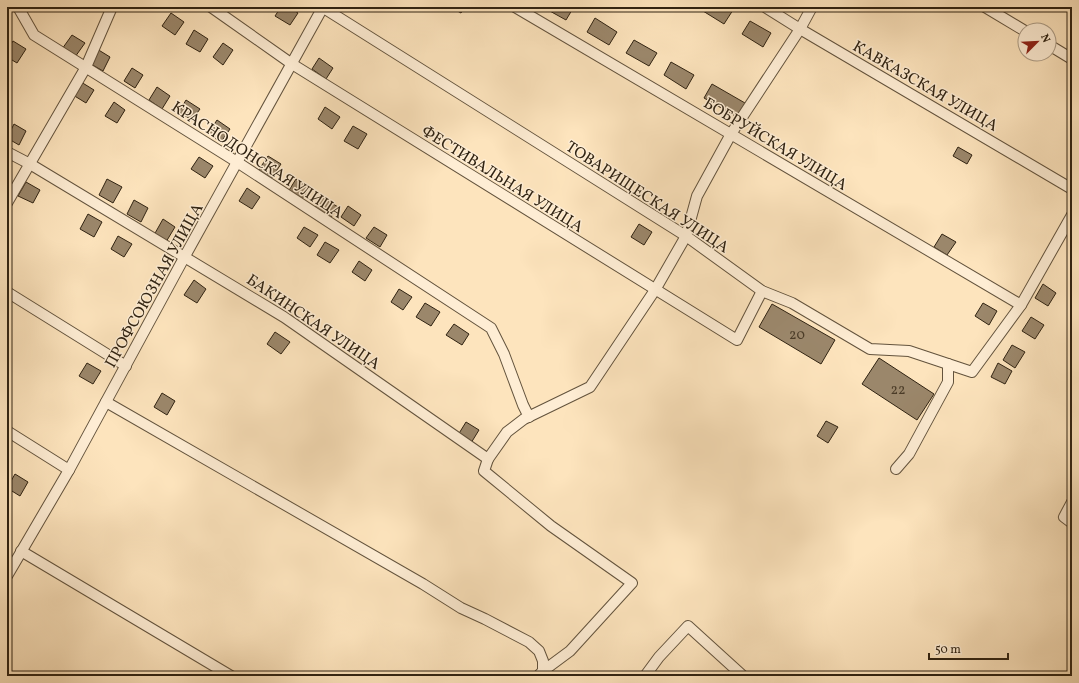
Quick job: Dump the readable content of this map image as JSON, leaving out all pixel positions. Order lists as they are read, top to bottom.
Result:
{
  "streets": {
    "street": [
      "КАВКАЗСКАЯ УЛИЦА",
      "БОБРУЙСКАЯ УЛИЦА",
      "КРАСНОДОНСКАЯ УЛИЦА",
      "ФЕСТИВАЛЬНАЯ УЛИЦА",
      "ТОВАРИЩЕСКАЯ УЛИЦА",
      "ПРОФСОЮЗНАЯ УЛИЦА",
      "БАКИНСКАЯ УЛИЦА"
    ]
  },
  "crossings": [
    ["БОБРУЙСКАЯ УЛИЦА", "ТОВАРИЩЕСКАЯ УЛИЦА"],
    ["КРАСНОДОНСКАЯ УЛИЦА", "ПРОФСОЮЗНАЯ УЛИЦА"],
    ["ФЕСТИВАЛЬНАЯ УЛИЦА", "ТОВАРИЩЕСКАЯ УЛИЦА"],
    ["ФЕСТИВАЛЬНАЯ УЛИЦА", "ПРОФСОЮЗНАЯ УЛИЦА"],
    ["ТОВАРИЩЕСКАЯ УЛИЦА", "ПРОФСОЮЗНАЯ УЛИЦА"],
    ["ПРОФСОЮЗНАЯ УЛИЦА", "БАКИНСКАЯ УЛИЦА"]
  ],
  "house_numbers": ["20", "22"],
  "scale_bar": "50 m",
  "north": "top right"
}
